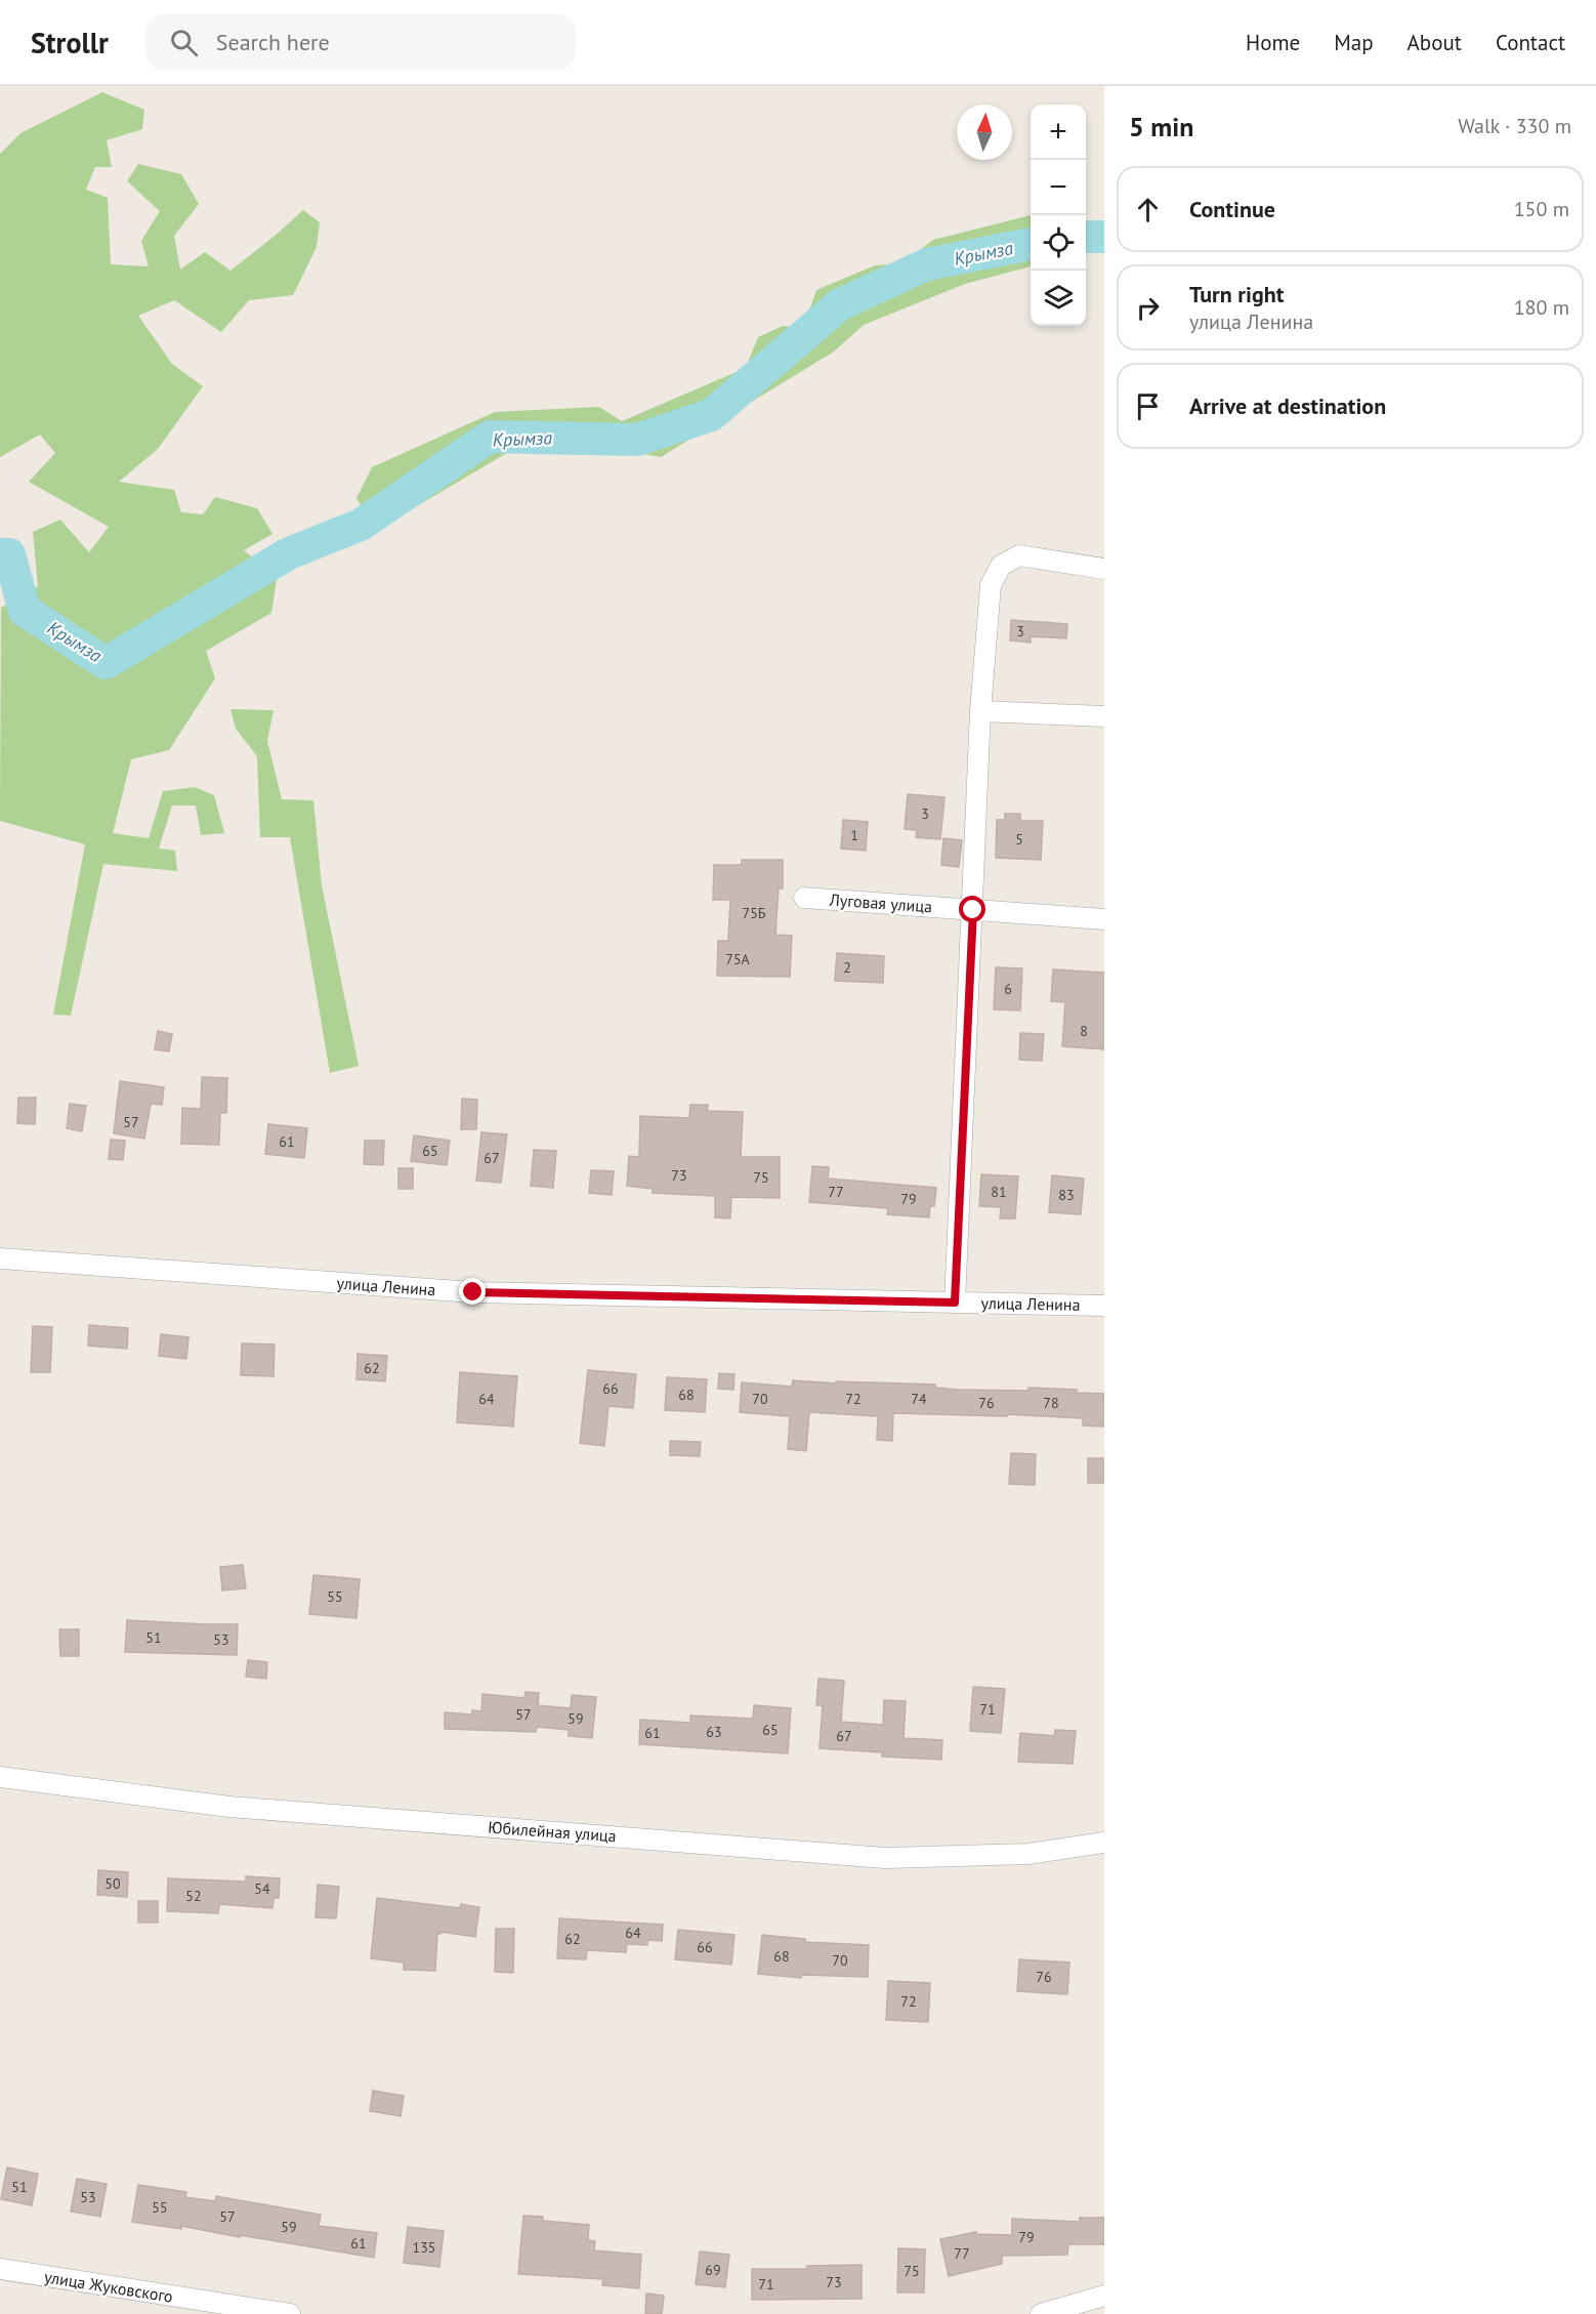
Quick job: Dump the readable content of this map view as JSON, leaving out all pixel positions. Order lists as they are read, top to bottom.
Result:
{
  "streets": {
    "street": [
      "Луговая улица",
      "улица Ленина",
      "Юбилейная улица",
      "улица Жуковского"
    ]
  },
  "water": ["Крымза"],
  "house_numbers": [
    "3",
    "3",
    "1",
    "5",
    "75Б",
    "75А",
    "2",
    "6",
    "8",
    "57",
    "61",
    "65",
    "67",
    "73",
    "75",
    "77",
    "81",
    "83",
    "79",
    "62",
    "66",
    "68",
    "64",
    "70",
    "72",
    "74",
    "76",
    "78",
    "55",
    "51",
    "53",
    "71",
    "57",
    "59",
    "65",
    "63",
    "61",
    "67",
    "50",
    "54",
    "52",
    "64",
    "62",
    "66",
    "68",
    "70",
    "76",
    "72",
    "51",
    "53",
    "55",
    "57",
    "59",
    "79",
    "61",
    "135",
    "77",
    "69",
    "75",
    "73",
    "71"
  ],
  "north": "top",
  "page": {
    "header": "Strollr",
    "search": "Search here",
    "nav": [
      "Home",
      "Map",
      "About",
      "Contact"
    ],
    "heading": ["5 min", "Walk · 330 m"],
    "map_buttons": ["+", "−"],
    "list": [
      ["Continue", "150 m"],
      ["Turn right", "улица Ленина", "180 m"],
      "Arrive at destination"
    ]
  }
}
